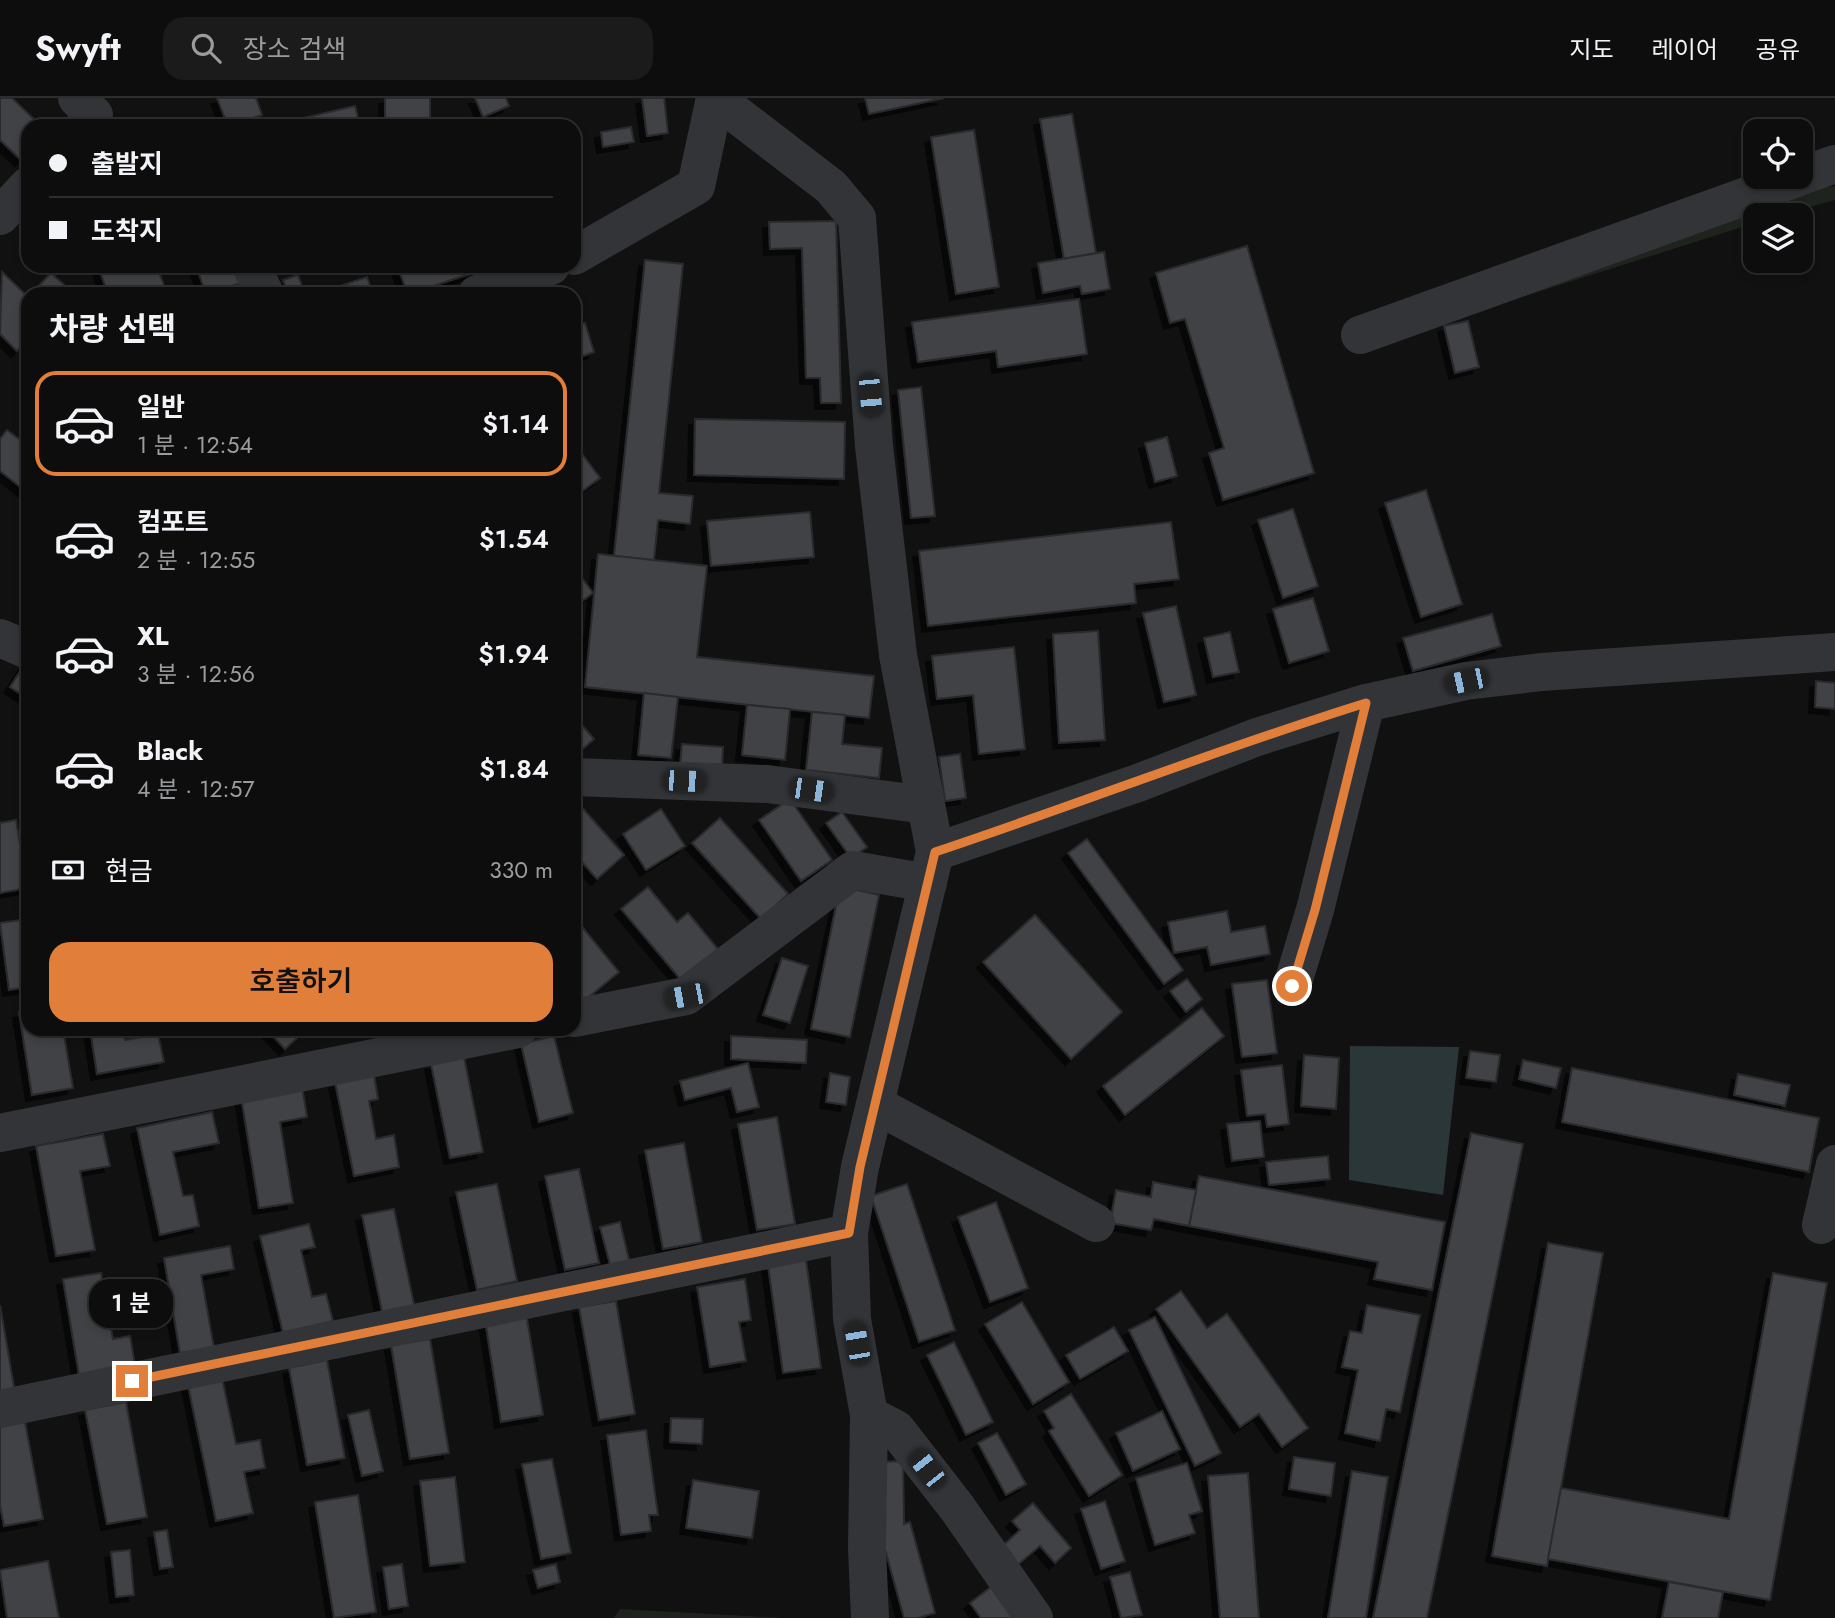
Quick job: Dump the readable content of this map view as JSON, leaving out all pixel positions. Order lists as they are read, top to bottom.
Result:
{
  "page": {
    "header": "Swyft",
    "search": "장소 검색",
    "nav": ["지도", "레이어", "공유"],
    "banner": ["출발지", "도착지"],
    "heading": "차량 선택",
    "list": [
      {
        "name": "일반",
        "note": "1 분 · 12:54",
        "value": "$1.14"
      },
      {
        "name": "컴포트",
        "note": "2 분 · 12:55",
        "value": "$1.54"
      },
      {
        "name": "XL",
        "note": "3 분 · 12:56",
        "value": "$1.94"
      },
      {
        "name": "Black",
        "note": "4 분 · 12:57",
        "value": "$1.84"
      }
    ],
    "pay": ["현금", "330 m"],
    "buttons": "호출하기",
    "bubble": "1 분"
  }
}
